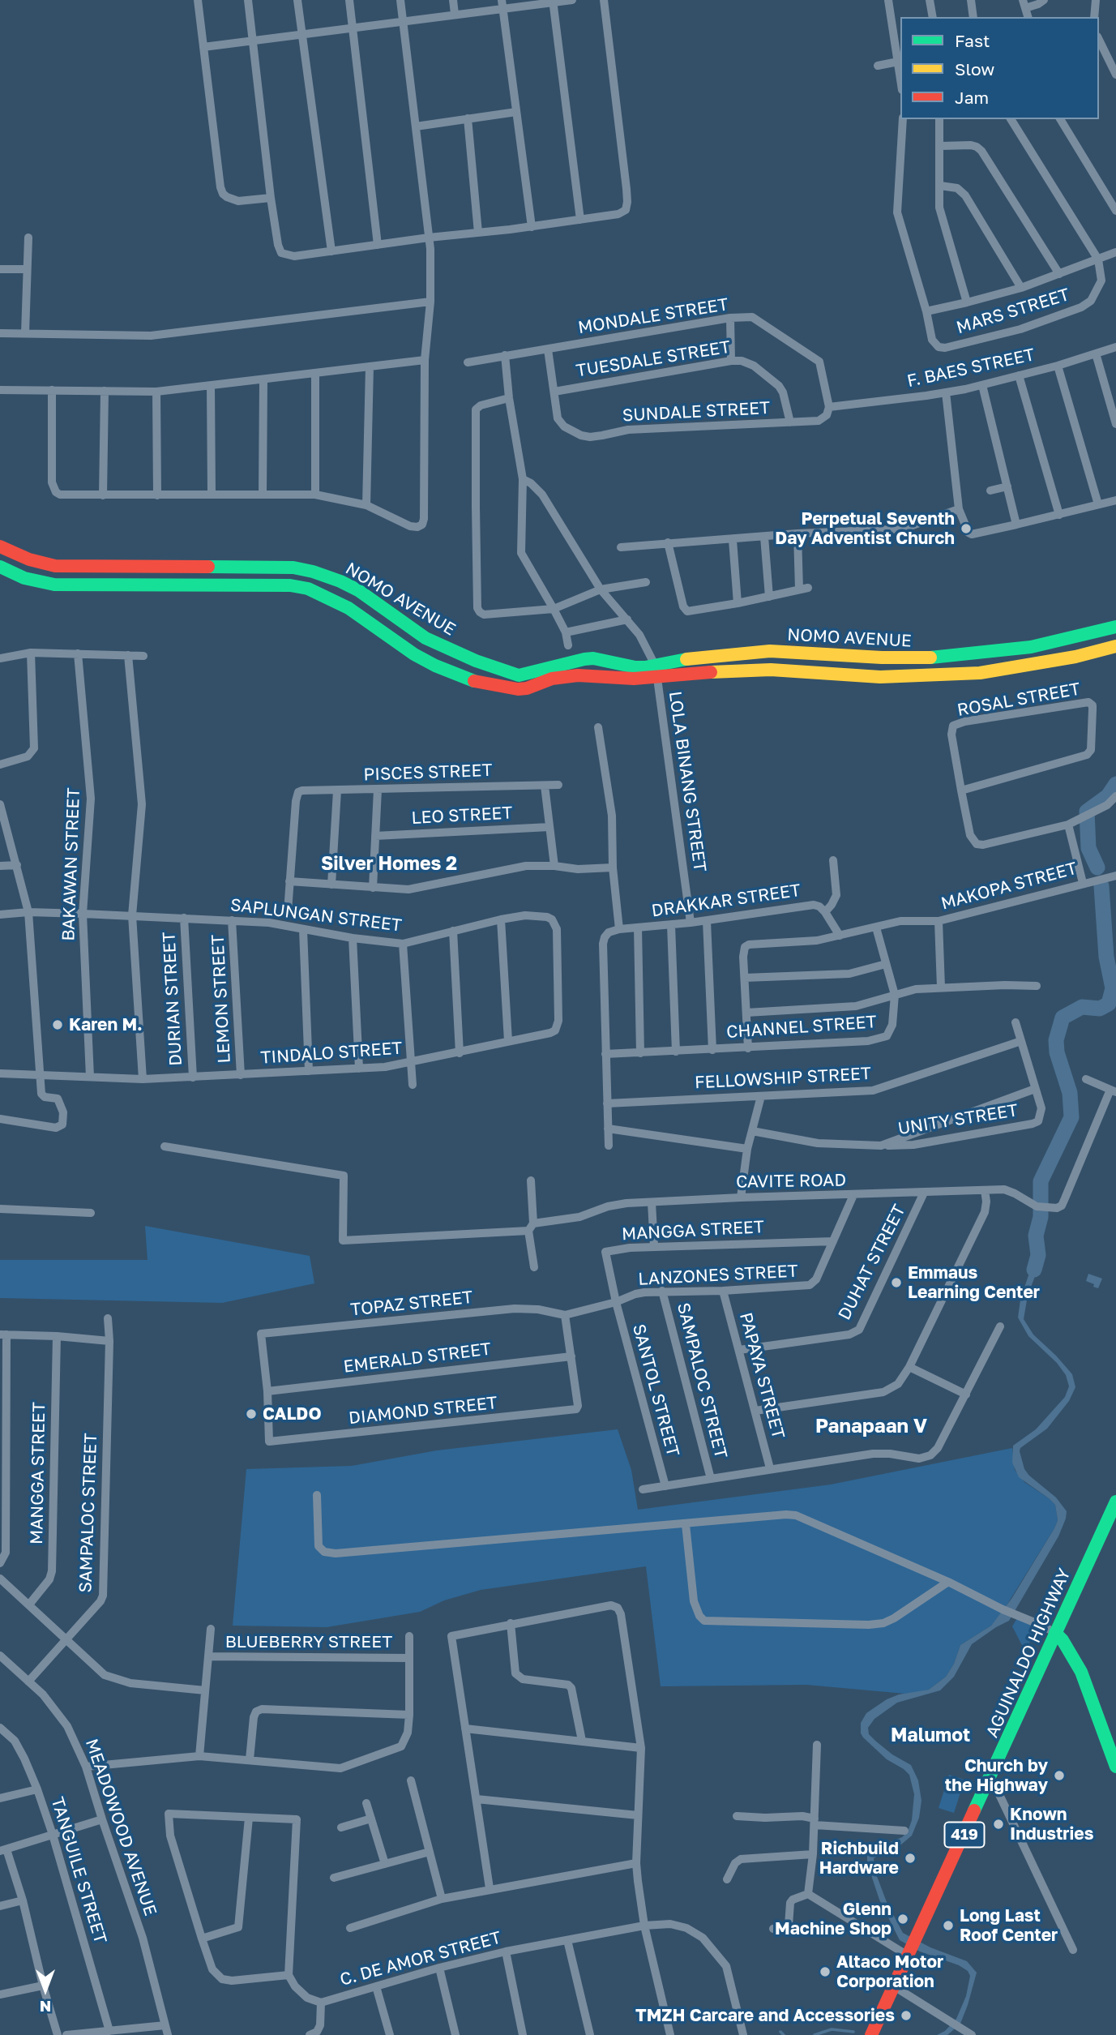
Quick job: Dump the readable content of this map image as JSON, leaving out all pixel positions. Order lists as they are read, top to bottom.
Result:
{
  "streets": {
    "main road": ["NOMO AVENUE", "AGUINALDO HIGHWAY", "419"],
    "street": [
      "MARS STREET",
      "MONDALE STREET",
      "TUESDALE STREET",
      "F. BAES STREET",
      "SUNDALE STREET",
      "ROSAL STREET",
      "PISCES STREET",
      "LOLA BINANG STREET",
      "LEO STREET",
      "BAKAWAN STREET",
      "MAKOPA STREET",
      "DRAKKAR STREET",
      "SAPLUNGAN STREET",
      "DURIAN STREET",
      "LEMON STREET",
      "CHANNEL STREET",
      "TINDALO STREET",
      "FELLOWSHIP STREET",
      "UNITY STREET",
      "CAVITE ROAD",
      "MANGGA STREET",
      "DUHAT STREET",
      "LANZONES STREET",
      "TOPAZ STREET",
      "EMERALD STREET",
      "PAPAYA STREET",
      "SAMPALOC STREET",
      "SANTOL STREET",
      "DIAMOND STREET",
      "BLUEBERRY STREET",
      "MEADOWOOD AVENUE",
      "TANGUILE STREET",
      "C. DE AMOR STREET"
    ]
  },
  "crossings": [
    ["MONDALE STREET", "F. BAES STREET"],
    ["MONDALE STREET", "SUNDALE STREET"],
    ["TUESDALE STREET", "SUNDALE STREET"],
    ["F. BAES STREET", "SUNDALE STREET"],
    ["NOMO AVENUE", "LOLA BINANG STREET"],
    ["LOLA BINANG STREET", "DRAKKAR STREET"],
    ["BAKAWAN STREET", "SAPLUNGAN STREET"],
    ["BAKAWAN STREET", "TINDALO STREET"],
    ["MAKOPA STREET", "DRAKKAR STREET"],
    ["MAKOPA STREET", "CHANNEL STREET"],
    ["DRAKKAR STREET", "CHANNEL STREET"],
    ["SAPLUNGAN STREET", "DURIAN STREET"],
    ["SAPLUNGAN STREET", "LEMON STREET"],
    ["SAPLUNGAN STREET", "TINDALO STREET"],
    ["DURIAN STREET", "TINDALO STREET"],
    ["LEMON STREET", "TINDALO STREET"],
    ["FELLOWSHIP STREET", "UNITY STREET"],
    ["CAVITE ROAD", "DUHAT STREET"],
    ["CAVITE ROAD", "LANZONES STREET"],
    ["MANGGA STREET", "LANZONES STREET"],
    ["MANGGA STREET", "SANTOL STREET"],
    ["DUHAT STREET", "PAPAYA STREET"],
    ["LANZONES STREET", "TOPAZ STREET"],
    ["LANZONES STREET", "PAPAYA STREET"],
    ["LANZONES STREET", "SAMPALOC STREET"],
    ["LANZONES STREET", "SANTOL STREET"],
    ["TOPAZ STREET", "EMERALD STREET"],
    ["TOPAZ STREET", "DIAMOND STREET"],
    ["EMERALD STREET", "DIAMOND STREET"],
    ["SAMPALOC STREET", "MEADOWOOD AVENUE"]
  ],
  "districts": ["Silver Homes 2", "Panapaan V", "Malumot"],
  "places": [
    "Perpetual Seventh Day Adventist Church",
    "Karen M.",
    "Emmaus Learning Center",
    "CALDO",
    "Church by the Highway",
    "Known Industries",
    "Richbuild Hardware",
    "Glenn Machine Shop",
    "Long Last Roof Center",
    "Altaco Motor Corporation",
    "TMZH Carcare and Accessories"
  ],
  "legend": ["Fast", "Slow", "Jam"],
  "north": "bottom"
}
